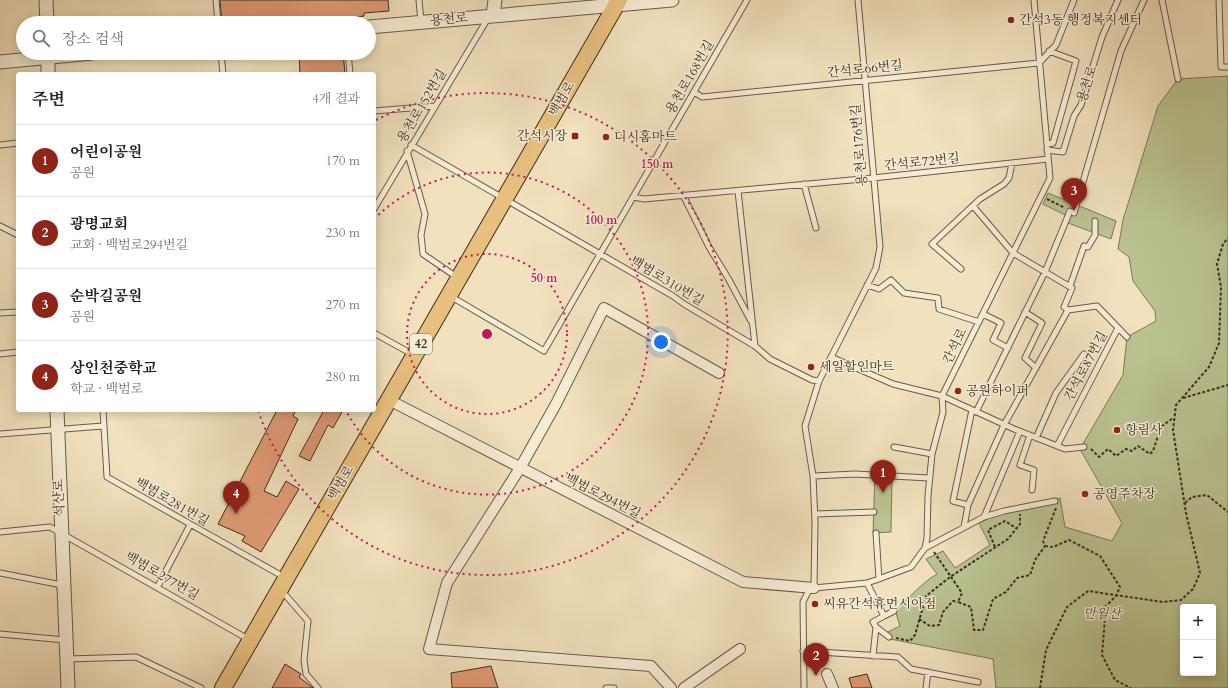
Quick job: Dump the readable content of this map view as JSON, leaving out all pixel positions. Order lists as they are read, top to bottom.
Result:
{
  "streets": {
    "main road": ["백범로", "42"],
    "street": ["용천로", "백범로294번길", "석산로"],
    "lane": [
      "간석로66번길",
      "용천로168번길",
      "용천로152번길",
      "용천로176번길",
      "간석로72번길",
      "백범로310번길",
      "간석로",
      "간석로87번길",
      "백범로281번길",
      "백범로277번길"
    ]
  },
  "crossings": [
    ["용천로", "백범로"],
    ["용천로", "용천로152번길"],
    ["용천로", "간석로"],
    ["간석로66번길", "용천로168번길"],
    ["간석로66번길", "용천로176번길"],
    ["간석로66번길", "간석로"],
    ["용천로168번길", "백범로"],
    ["용천로168번길", "간석로72번길"],
    ["용천로168번길", "백범로310번길"],
    ["백범로", "백범로310번길"],
    ["백범로", "백범로294번길"],
    ["백범로", "백범로281번길"],
    ["백범로", "백범로277번길"],
    ["용천로176번길", "간석로72번길"],
    ["용천로176번길", "백범로310번길"],
    ["용천로176번길", "간석로"],
    ["용천로176번길", "백범로294번길"],
    ["간석로72번길", "간석로"],
    ["간석로", "백범로294번길"],
    ["석산로", "백범로277번길"]
  ],
  "parks": ["만월산"],
  "places": {
    "other": [
      "간석3동 행정복지센터",
      "디시홈마트",
      "세일할인마트",
      "공원하이퍼",
      "향림사",
      "공영주차장",
      "씨유간석휴먼시아점"
    ],
    "transit": ["간석시장"]
  },
  "page": {
    "search": "장소 검색",
    "heading": ["주변", "4개 결과"],
    "list": [
      {
        "mark": "1",
        "name": "어린이공원",
        "note": "공원",
        "value": "170 m"
      },
      {
        "mark": "2",
        "name": "광명교회",
        "note": "교회 · 백범로294번길",
        "value": "230 m"
      },
      {
        "mark": "3",
        "name": "순박길공원",
        "note": "공원",
        "value": "270 m"
      },
      {
        "mark": "4",
        "name": "상인천중학교",
        "note": "학교 · 백범로",
        "value": "280 m"
      }
    ],
    "pins": [
      "3",
      "1",
      "4",
      "2"
    ],
    "map_buttons": ["+", "−"]
  },
  "rings": ["150 m", "100 m", "50 m"]
}
